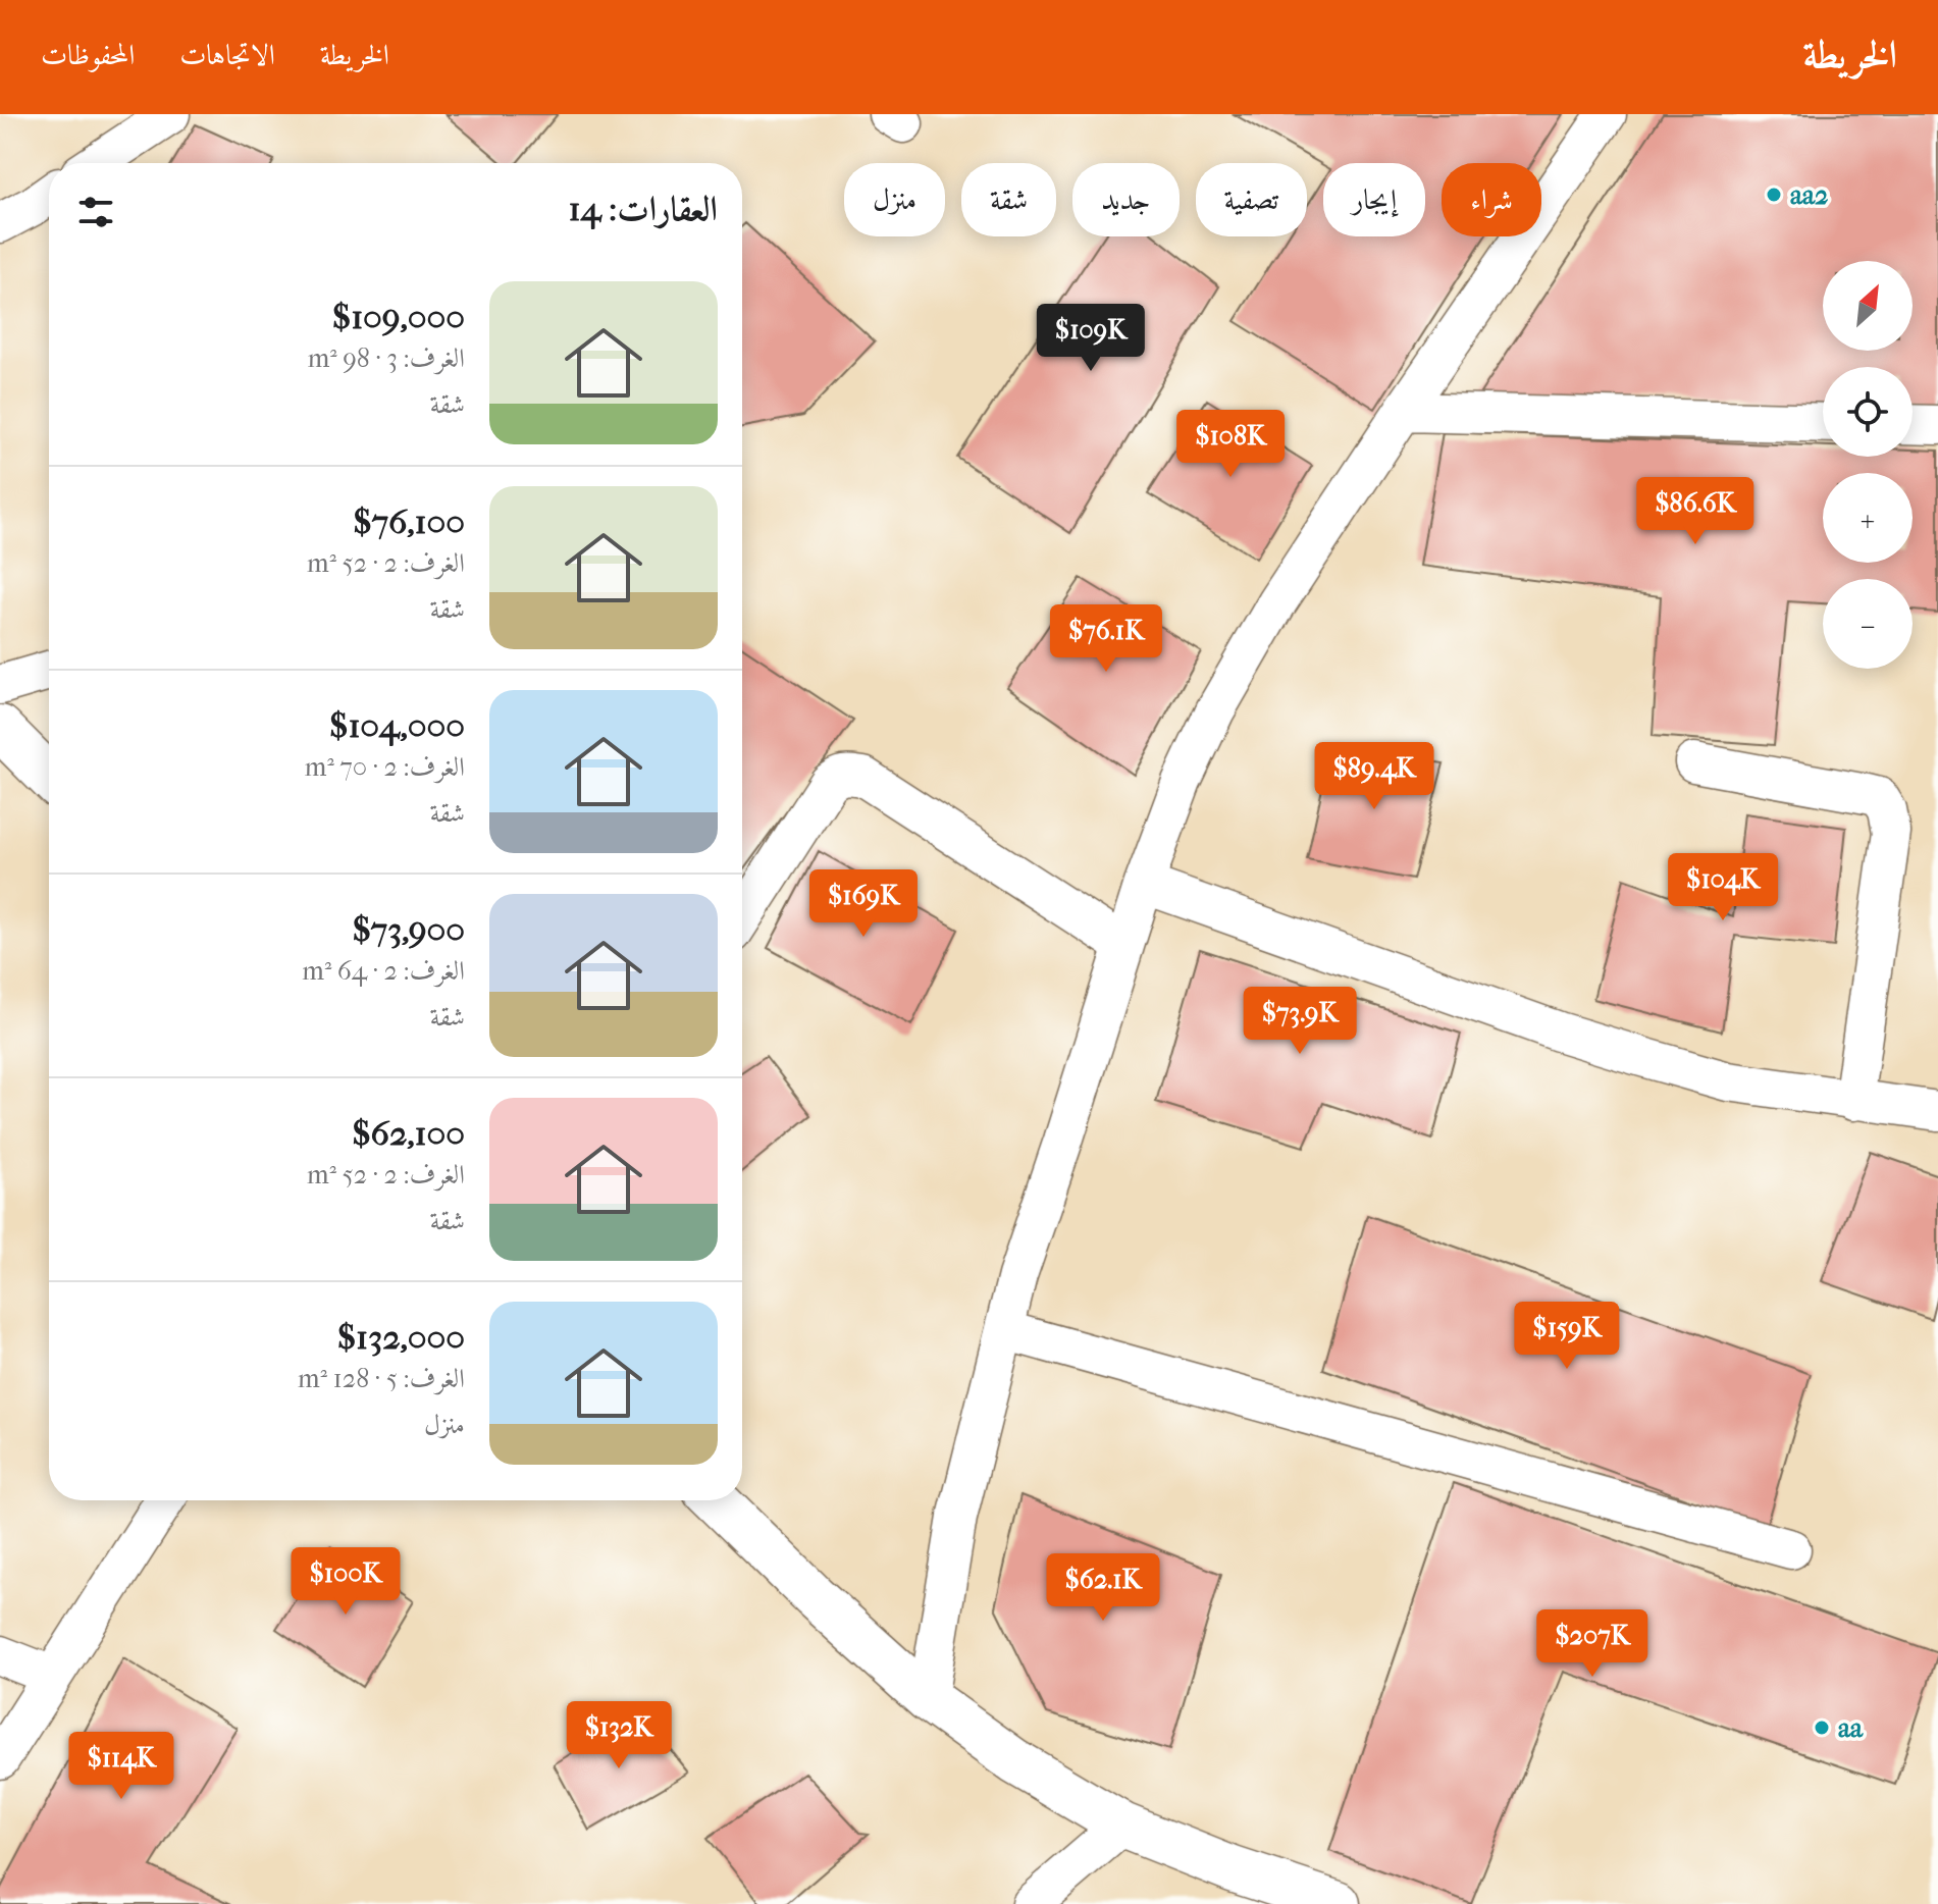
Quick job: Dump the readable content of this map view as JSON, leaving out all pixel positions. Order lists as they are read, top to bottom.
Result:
{
  "places": ["aa2", "aa"],
  "north": "top right",
  "page": {
    "header": "الخريطة",
    "nav": ["الخريطة", "الاتجاهات", "المحفوظات"],
    "chip": [
      "شراء",
      "إيجار",
      "تصفية",
      "جديد",
      "شقة",
      "منزل"
    ],
    "heading": "العقارات: 14",
    "map_buttons": ["+", "−"],
    "list": [
      {
        "name": "$109,000",
        "note": "الغرف: 3 · 98 m² · شقة"
      },
      {
        "name": "$76,100",
        "note": "الغرف: 2 · 52 m² · شقة"
      },
      {
        "name": "$104,000",
        "note": "الغرف: 2 · 70 m² · شقة"
      },
      {
        "name": "$73,900",
        "note": "الغرف: 2 · 64 m² · شقة"
      },
      {
        "name": "$62,100",
        "note": "الغرف: 2 · 52 m² · شقة"
      },
      {
        "name": "$132,000",
        "note": "الغرف: 5 · 128 m² · منزل"
      }
    ],
    "price": [
      "$109K",
      "$108K",
      "$86.6K",
      "$76.1K",
      "$89.4K",
      "$104K",
      "$169K",
      "$73.9K",
      "$159K",
      "$100K",
      "$62.1K",
      "$207K",
      "$132K",
      "$114K"
    ]
  }
}
